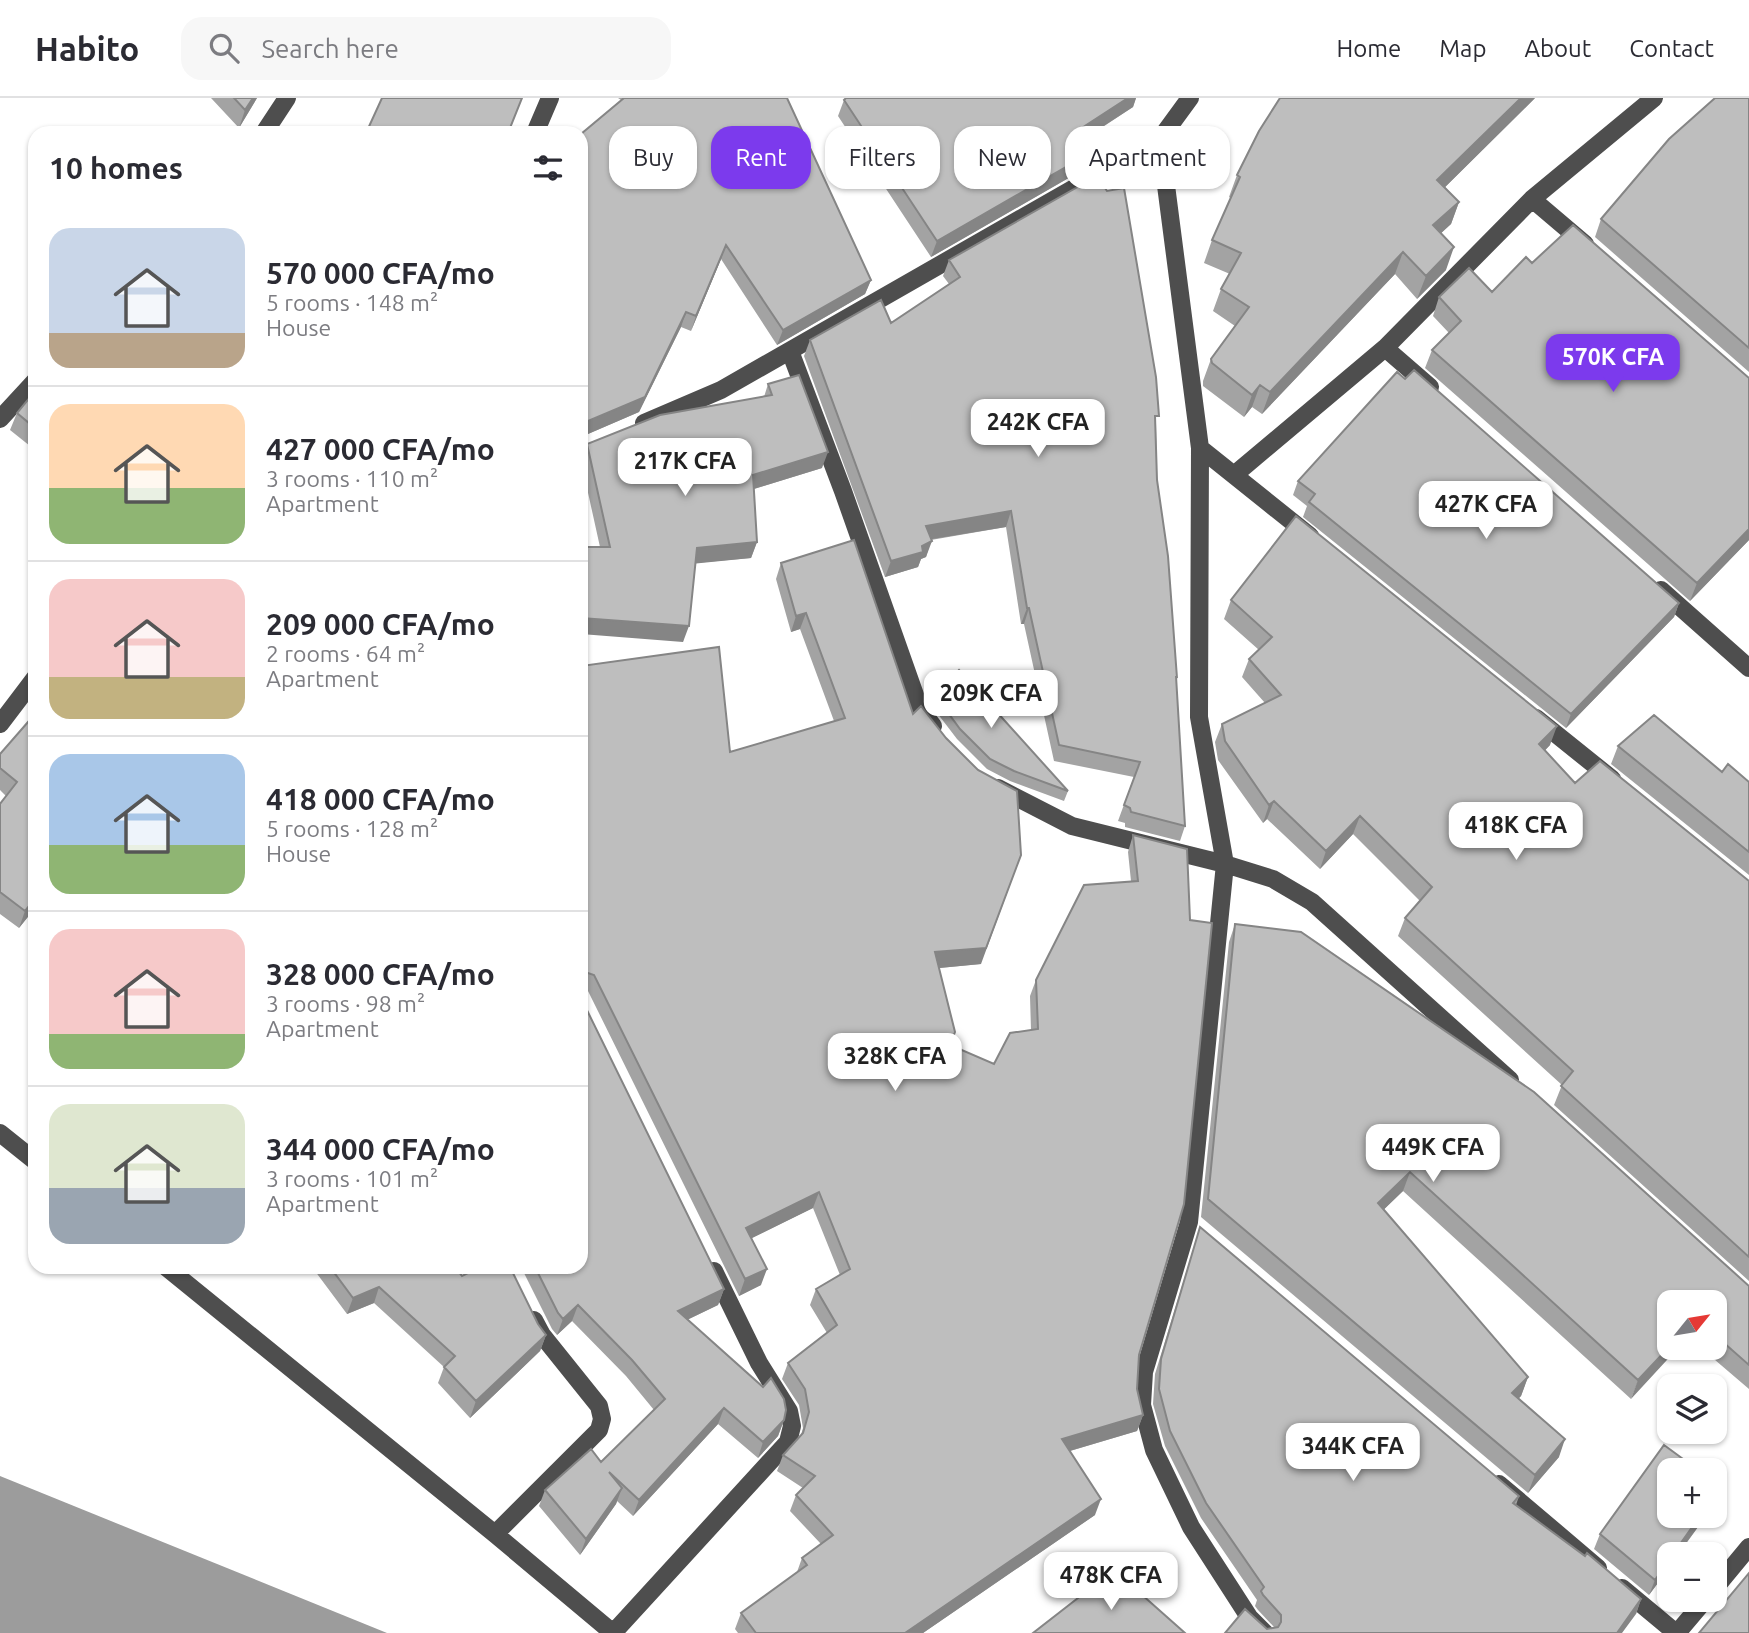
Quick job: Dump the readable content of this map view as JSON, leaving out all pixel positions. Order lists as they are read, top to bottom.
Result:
{
  "north": "top right",
  "page": {
    "header": "Habito",
    "search": "Search here",
    "nav": [
      "Home",
      "Map",
      "About",
      "Contact"
    ],
    "chip": [
      "Buy",
      "Rent",
      "Filters",
      "New",
      "Apartment"
    ],
    "heading": "10 homes",
    "list": [
      {
        "name": "570 000 CFA/mo",
        "note": "5 rooms · 148 m² · House"
      },
      {
        "name": "427 000 CFA/mo",
        "note": "3 rooms · 110 m² · Apartment"
      },
      {
        "name": "209 000 CFA/mo",
        "note": "2 rooms · 64 m² · Apartment"
      },
      {
        "name": "418 000 CFA/mo",
        "note": "5 rooms · 128 m² · House"
      },
      {
        "name": "328 000 CFA/mo",
        "note": "3 rooms · 98 m² · Apartment"
      },
      {
        "name": "344 000 CFA/mo",
        "note": "3 rooms · 101 m² · Apartment"
      }
    ],
    "price": [
      "570K CFA",
      "242K CFA",
      "217K CFA",
      "427K CFA",
      "209K CFA",
      "418K CFA",
      "328K CFA",
      "449K CFA",
      "344K CFA",
      "478K CFA"
    ],
    "map_buttons": ["+", "−"]
  }
}
